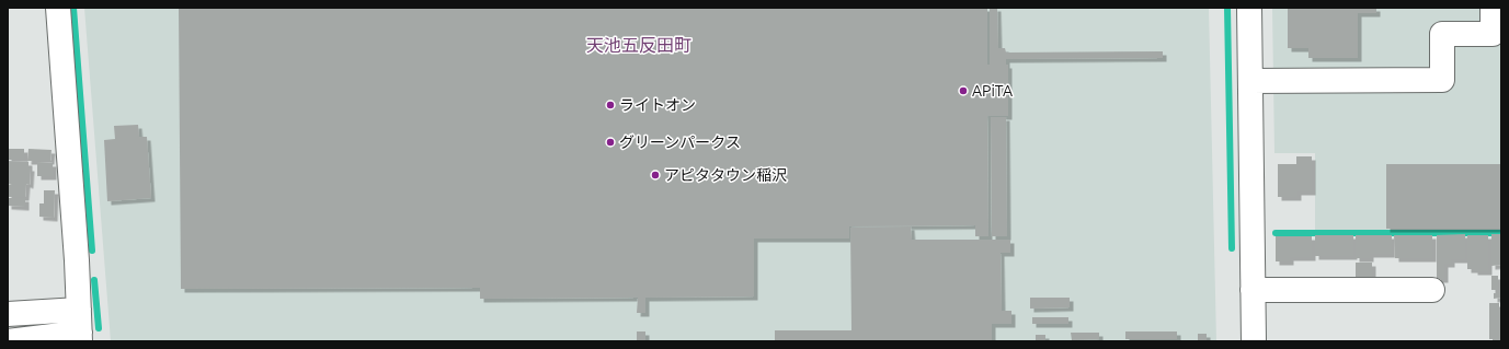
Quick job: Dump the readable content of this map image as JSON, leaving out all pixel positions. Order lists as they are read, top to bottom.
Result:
{
  "districts": ["天池五反田町"],
  "places": [
    "APiTA",
    "ライトオン",
    "グリーンパークス",
    "アピタタウン稲沢"
  ]
}
